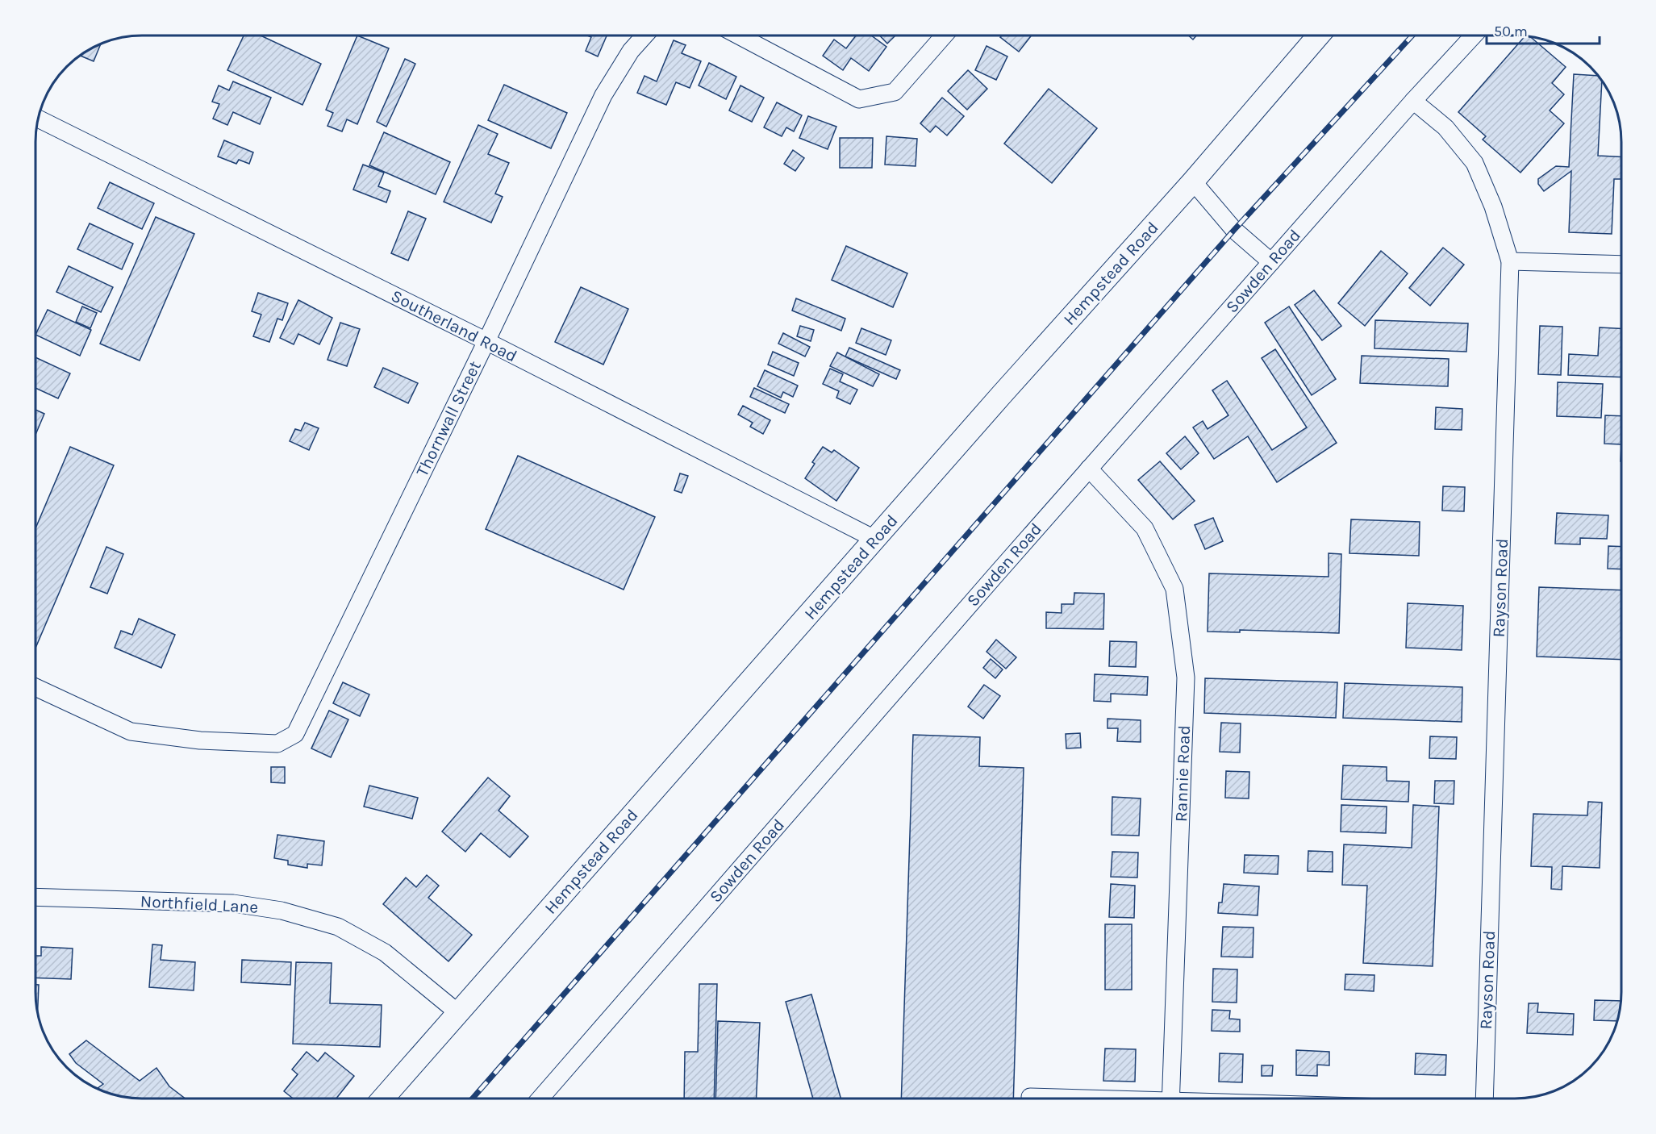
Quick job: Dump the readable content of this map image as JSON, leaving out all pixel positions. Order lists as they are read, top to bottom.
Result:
{
  "streets": {
    "main road": ["Hempstead Road"],
    "street": [
      "Sowden Road",
      "Southerland Road",
      "Thornwall Street",
      "Rayson Road",
      "Rannie Road",
      "Northfield Lane"
    ]
  },
  "crossings": [
    ["Sowden Road", "Rayson Road"],
    ["Sowden Road", "Rannie Road"],
    ["Hempstead Road", "Southerland Road"],
    ["Hempstead Road", "Northfield Lane"],
    ["Southerland Road", "Thornwall Street"]
  ],
  "scale_bar": "50 m"
}
